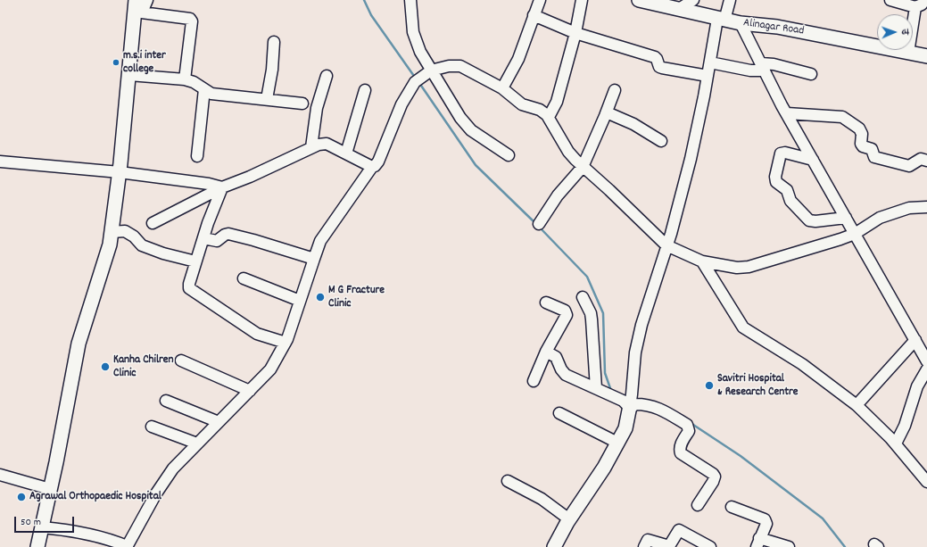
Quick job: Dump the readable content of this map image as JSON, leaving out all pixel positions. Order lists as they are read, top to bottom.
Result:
{
  "streets": {
    "main road": ["Alinagar Road"]
  },
  "places": [
    "m.s.i inter college",
    "M G Fracture Clinic",
    "Kanha Chilren Clinic",
    "Savitri Hospital & Research Centre",
    "Agrawal Orthopaedic Hospital"
  ],
  "scale_bar": "50 m",
  "north": "right"
}
